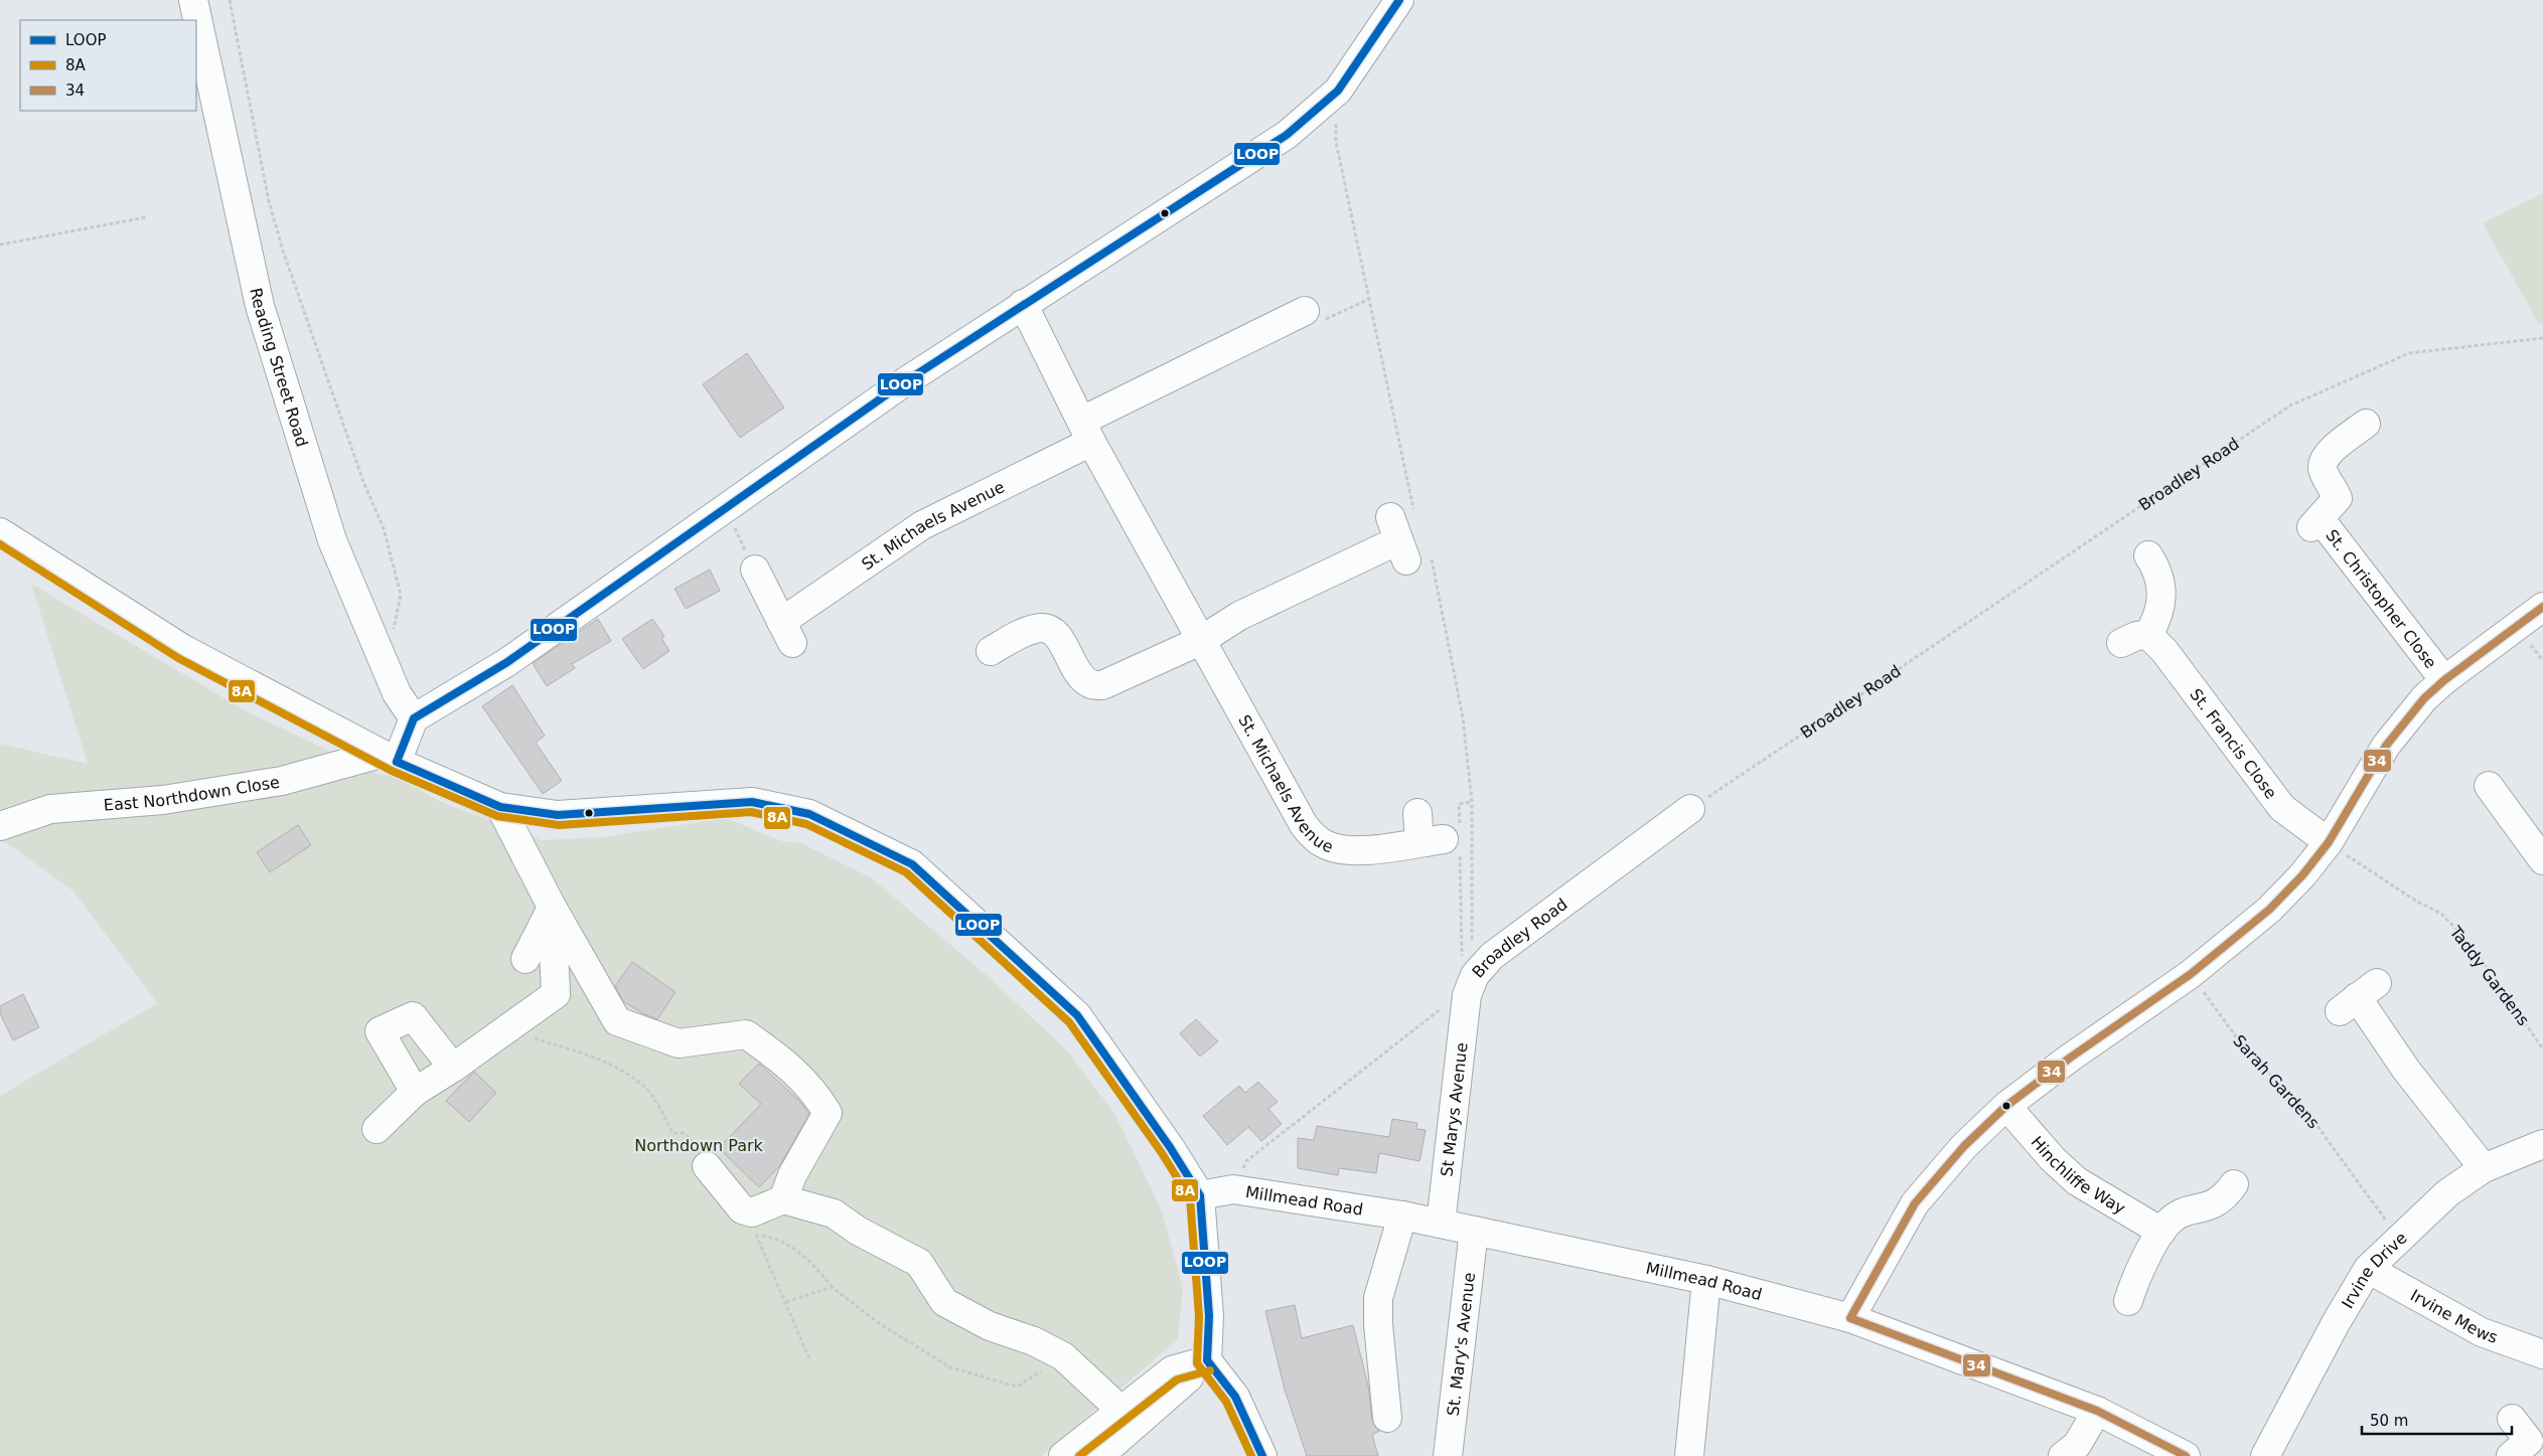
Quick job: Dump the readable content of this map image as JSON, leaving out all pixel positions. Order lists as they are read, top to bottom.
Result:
{
  "streets": {
    "street": [
      "Reading Street Road",
      "Broadley Road",
      "St. Michaels Avenue",
      "St. Christopher Close",
      "St. Francis Close",
      "East Northdown Close",
      "St Marys Avenue",
      "Hinchliffe Way",
      "Millmead Road",
      "Irvine Drive",
      "Irvine Mews",
      "St. Mary's Avenue"
    ],
    "path": ["Taddy Gardens", "Sarah Gardens"]
  },
  "crossings": [
    ["Broadley Road", "St Marys Avenue"],
    ["Broadley Road", "Millmead Road"],
    ["St. Francis Close", "Taddy Gardens"],
    ["Sarah Gardens", "Irvine Drive"],
    ["St Marys Avenue", "Millmead Road"],
    ["Millmead Road", "St. Mary's Avenue"],
    ["Irvine Drive", "Irvine Mews"]
  ],
  "parks": ["Northdown Park"],
  "lines": ["transit line LOOP", "transit line 8A", "transit line 34"],
  "legend": ["LOOP", "8A", "34"],
  "scale_bar": "50 m"
}
